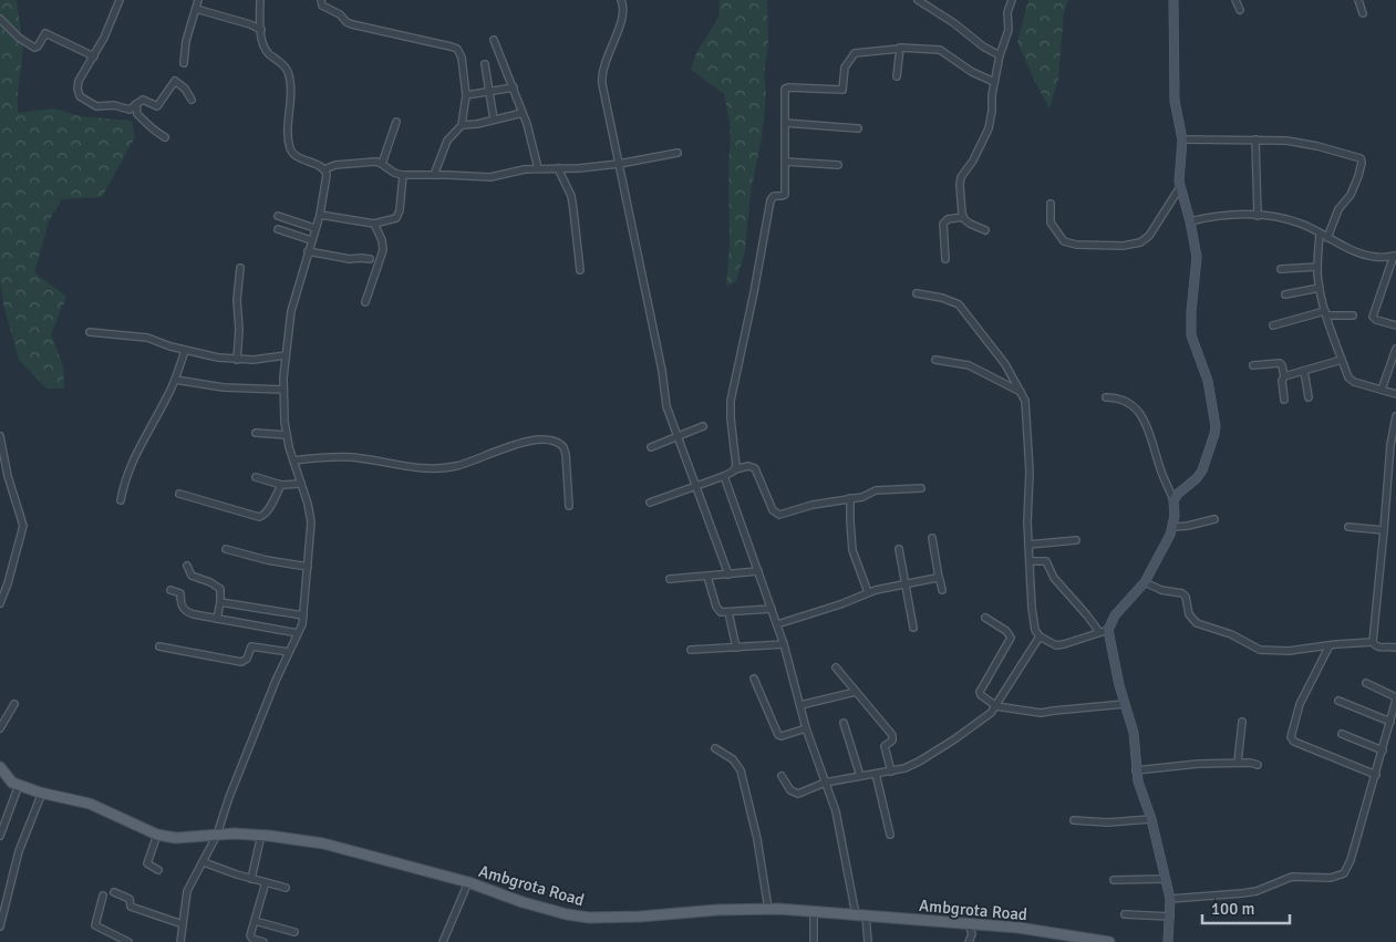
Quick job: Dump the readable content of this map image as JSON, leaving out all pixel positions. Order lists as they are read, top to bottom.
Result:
{
  "streets": {
    "main road": ["Ambgrota Road"]
  },
  "scale_bar": "100 m"
}
